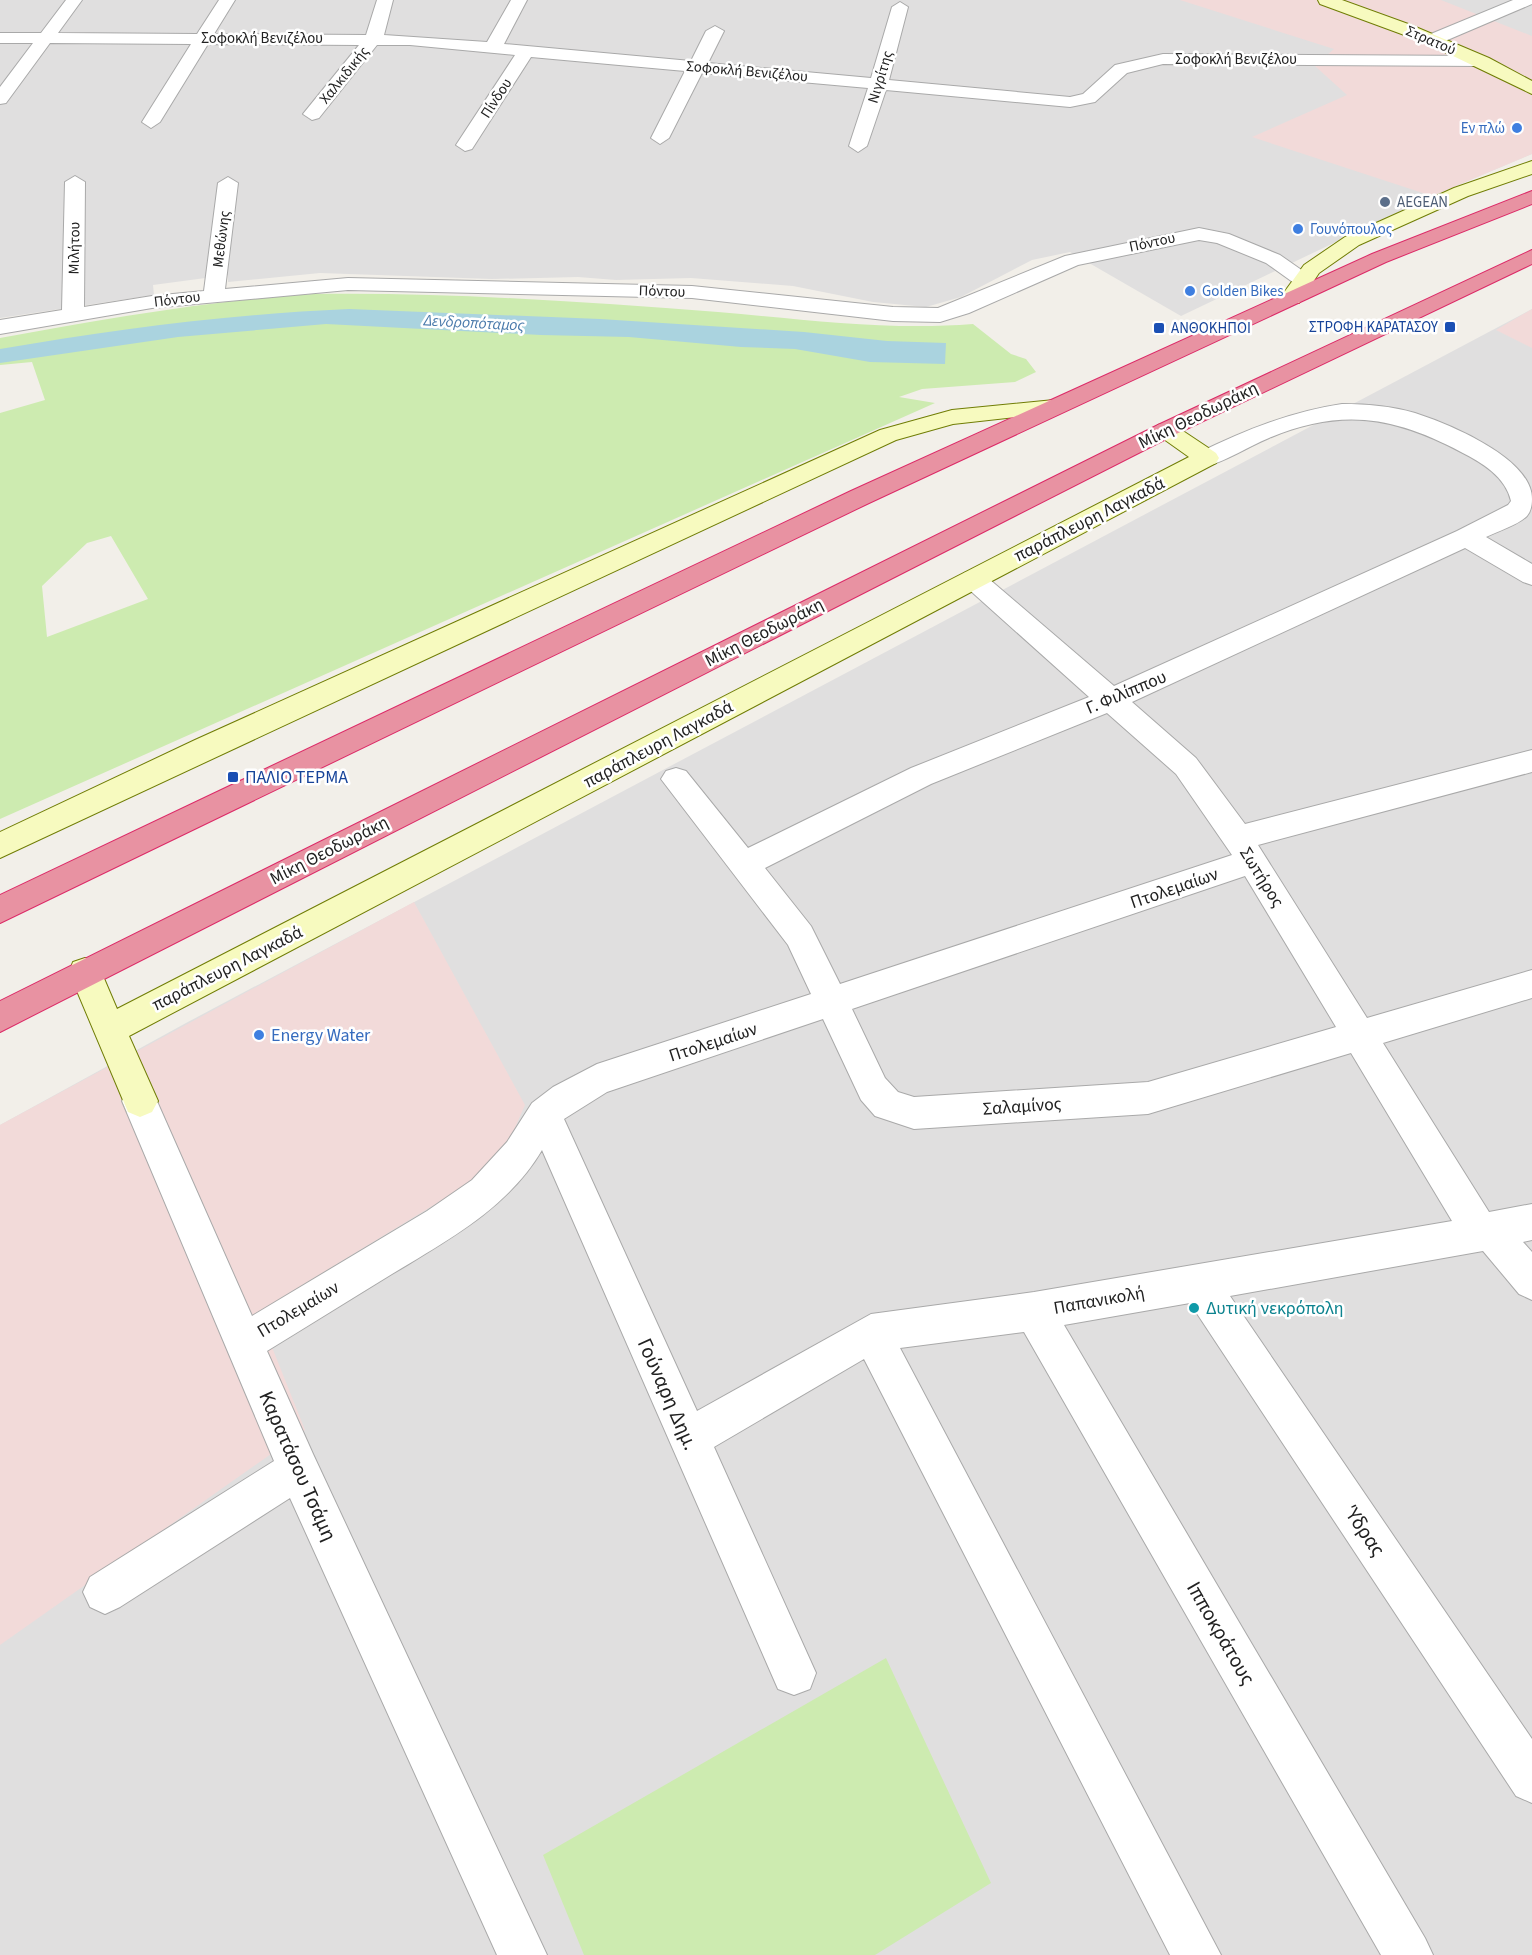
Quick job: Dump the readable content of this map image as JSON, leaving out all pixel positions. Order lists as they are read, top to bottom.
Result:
{
  "streets": {
    "highway": ["Μίκη Θεοδωράκη"],
    "street": [
      "Σοφοκλή Βενιζέλου",
      "Στρατού",
      "Χαλκιδικής",
      "Νιγρίτης",
      "Πίνδου",
      "Μεθώνης",
      "Πόντου",
      "Μιλήτου",
      "παράπλευρη Λαγκαδά",
      "Γ. Φιλίππου",
      "Σωτήρος",
      "Πτολεμαίων",
      "Σαλαμίνος",
      "Παπανικολή",
      "Γούναρη Δημ.",
      "Καρατάσου Τσάμη",
      "Ύδρας",
      "Ιπποκράτους"
    ]
  },
  "crossings": [
    ["Σοφοκλή Βενιζέλου", "Στρατού"],
    ["Σοφοκλή Βενιζέλου", "Χαλκιδικής"],
    ["Σοφοκλή Βενιζέλου", "Νιγρίτης"],
    ["Σοφοκλή Βενιζέλου", "Πίνδου"],
    ["Μεθώνης", "Πόντου"],
    ["Πόντου", "Μιλήτου"],
    ["Μίκη Θεοδωράκη", "Καρατάσου Τσάμη"],
    ["παράπλευρη Λαγκαδά", "Σωτήρος"],
    ["παράπλευρη Λαγκαδά", "Καρατάσου Τσάμη"],
    ["Γ. Φιλίππου", "Σωτήρος"],
    ["Γ. Φιλίππου", "Σαλαμίνος"],
    ["Σωτήρος", "Πτολεμαίων"],
    ["Σωτήρος", "Σαλαμίνος"],
    ["Σωτήρος", "Παπανικολή"],
    ["Πτολεμαίων", "Σαλαμίνος"],
    ["Πτολεμαίων", "Γούναρη Δημ."],
    ["Πτολεμαίων", "Καρατάσου Τσάμη"],
    ["Παπανικολή", "Γούναρη Δημ."],
    ["Παπανικολή", "Ύδρας"],
    ["Παπανικολή", "Ιπποκράτους"]
  ],
  "water": ["Δενδροπόταμος"],
  "places": {
    "other": [
      "Εν πλώ",
      "AEGEAN",
      "Γουνόπουλος",
      "Golden Bikes",
      "Energy Water",
      "Δυτική νεκρόπολη"
    ],
    "transit": ["ΣΤΡΟΦΗ ΚΑΡΑΤΑΣΟΥ", "ΑΝΘΟΚΗΠΟΙ", "ΠΑΛΙΟ ΤΕΡΜΑ"]
  }
}
